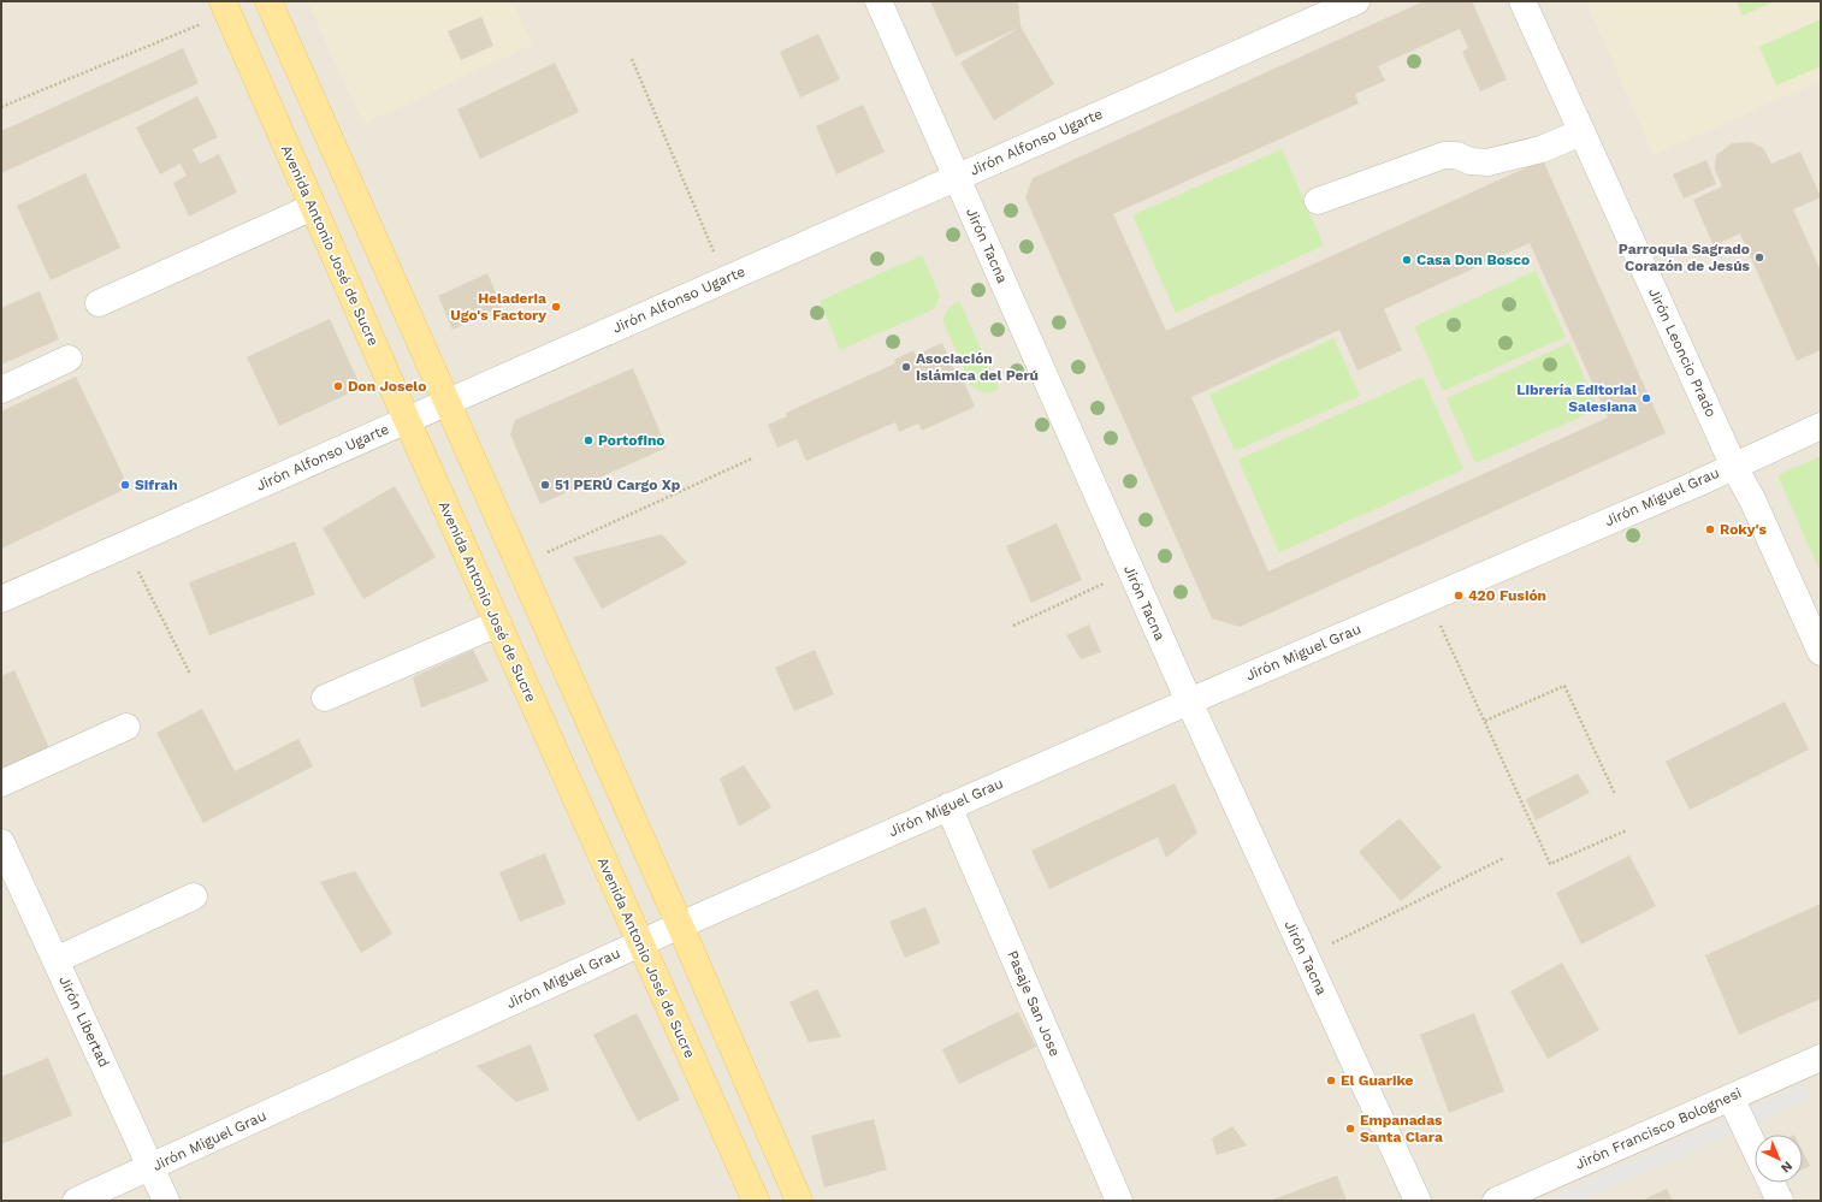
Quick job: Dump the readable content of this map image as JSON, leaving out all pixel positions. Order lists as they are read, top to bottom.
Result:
{
  "streets": {
    "main road": ["Avenida Antonio José de Sucre"],
    "street": [
      "Jirón Alfonso Ugarte",
      "Jirón Tacna",
      "Jirón Leoncio Prado",
      "Jirón Miguel Grau",
      "Pasaje San Jose",
      "Jirón Libertad",
      "Jirón Francisco Bolognesi"
    ]
  },
  "crossings": [
    ["Jirón Alfonso Ugarte", "Avenida Antonio José de Sucre"],
    ["Jirón Alfonso Ugarte", "Jirón Tacna"],
    ["Avenida Antonio José de Sucre", "Jirón Miguel Grau"],
    ["Jirón Tacna", "Jirón Miguel Grau"],
    ["Jirón Leoncio Prado", "Jirón Miguel Grau"],
    ["Jirón Miguel Grau", "Pasaje San Jose"],
    ["Jirón Miguel Grau", "Jirón Libertad"]
  ],
  "places": [
    "Parroquia Sagrado Corazón de Jesús",
    "Casa Don Bosco",
    "Heladeria Ugo's Factory",
    "Asociación Islámica del Perú",
    "Don Joselo",
    "Librería Editorial Salesiana",
    "Portofino",
    "Sifrah",
    "51 PERÚ Cargo Xp",
    "Roky's",
    "420 Fusión",
    "El Guarike",
    "Empanadas Santa Clara"
  ],
  "north": "bottom right"
}
